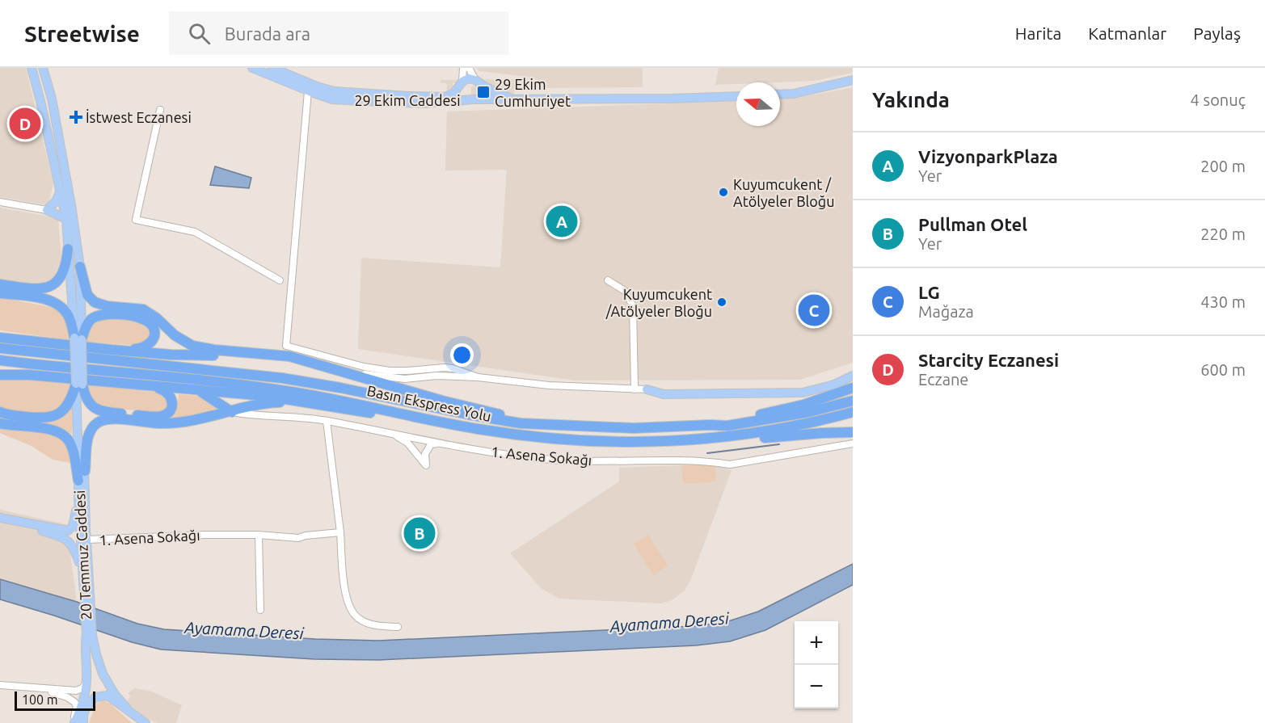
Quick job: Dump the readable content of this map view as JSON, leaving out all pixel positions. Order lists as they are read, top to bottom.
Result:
{
  "streets": {
    "highway": ["Basın Ekspress Yolu"],
    "main road": ["29 Ekim Caddesi", "20 Temmuz Caddesi"],
    "street": ["1. Asena Sokağı"]
  },
  "water": ["Ayamama Deresi"],
  "places": {
    "transit": ["29 Ekim Cumhuriyet"],
    "health": ["İstwest Eczanesi"],
    "other": ["Kuyumcukent / Atölyeler Bloğu", "Kuyumcukent /Atölyeler Bloğu"]
  },
  "scale_bar": "100 m",
  "north": "left",
  "page": {
    "header": "Streetwise",
    "search": "Burada ara",
    "nav": ["Harita", "Katmanlar", "Paylaş"],
    "heading": ["Yakında", "4 sonuç"],
    "pins": [
      "D",
      "A",
      "C",
      "B"
    ],
    "list": [
      {
        "mark": "A",
        "name": "VizyonparkPlaza",
        "note": "Yer",
        "value": "200 m"
      },
      {
        "mark": "B",
        "name": "Pullman Otel",
        "note": "Yer",
        "value": "220 m"
      },
      {
        "mark": "C",
        "name": "LG",
        "note": "Mağaza",
        "value": "430 m"
      },
      {
        "mark": "D",
        "name": "Starcity Eczanesi",
        "note": "Eczane",
        "value": "600 m"
      }
    ],
    "map_buttons": ["+", "−"],
    "scale": "100 m"
  }
}
